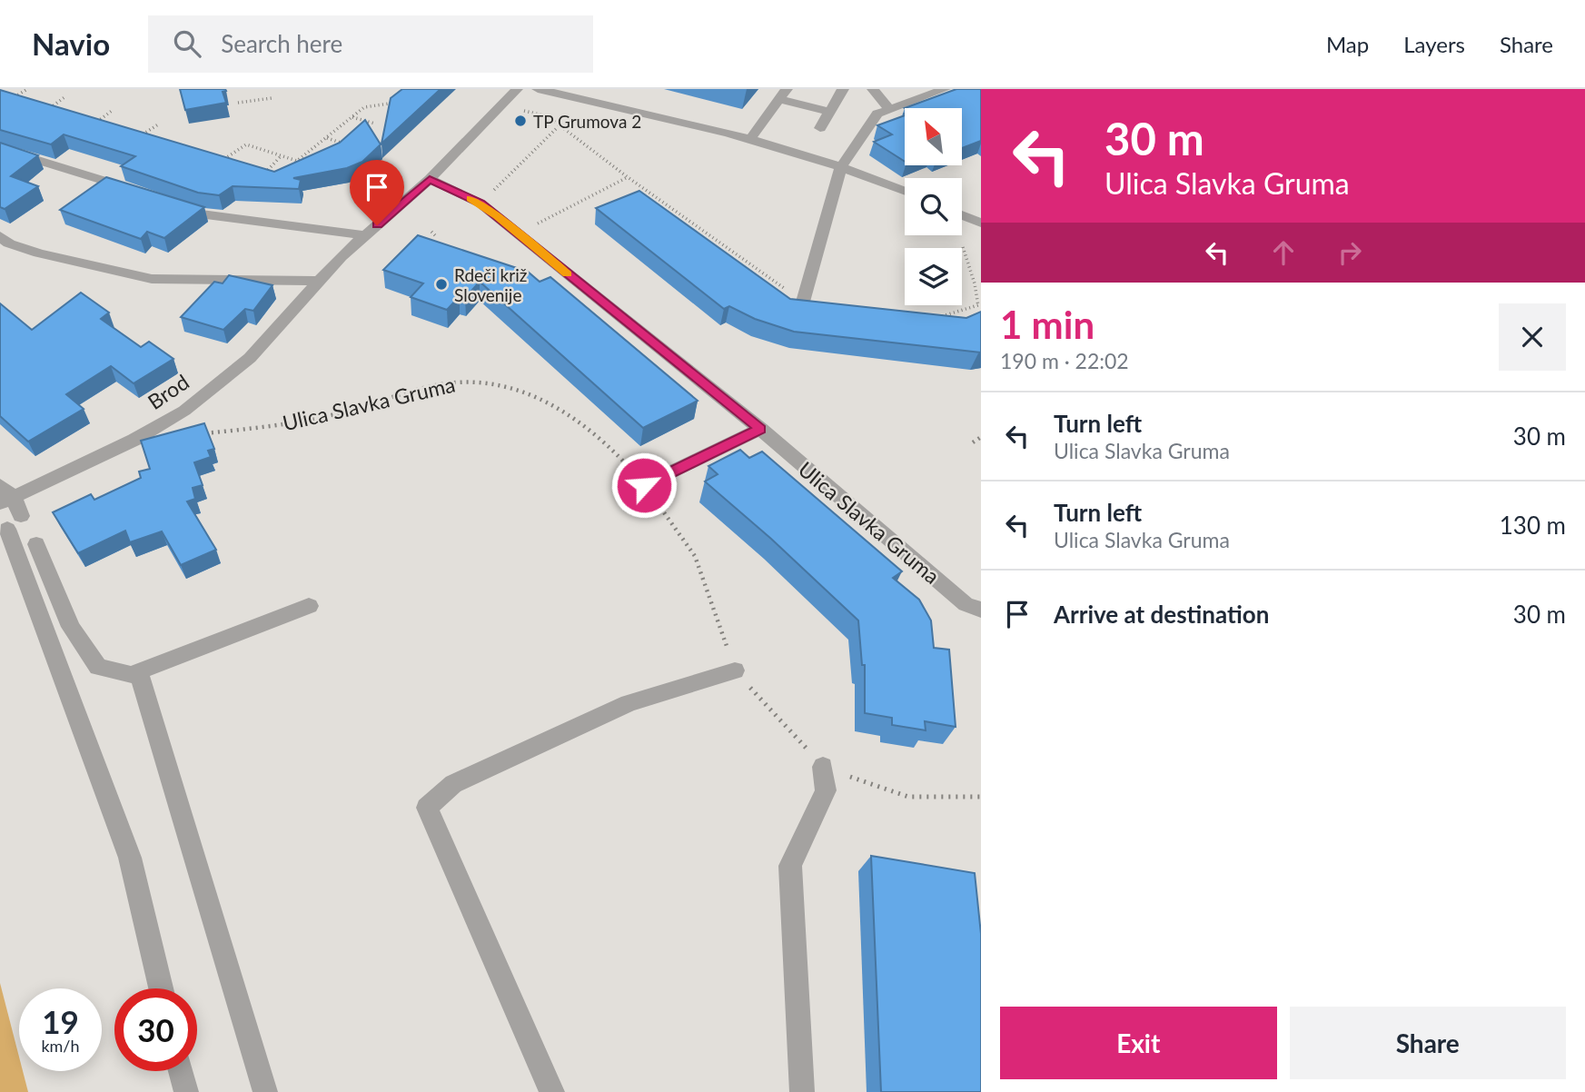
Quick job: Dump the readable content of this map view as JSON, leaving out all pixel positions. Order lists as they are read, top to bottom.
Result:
{
  "streets": {
    "street": ["Brod", "Ulica Slavka Gruma"]
  },
  "places": ["TP Grumova 2", "Rdeči križ Slovenije"],
  "north": "top left",
  "page": {
    "header": "Navio",
    "search": "Search here",
    "nav": ["Map", "Layers", "Share"],
    "turn": ["30 m", "Ulica Slavka Gruma"],
    "heading": ["1 min", "190 m · 22:02"],
    "list": [
      {
        "name": "Turn left",
        "note": "Ulica Slavka Gruma",
        "value": "30 m"
      },
      {
        "name": "Turn left",
        "note": "Ulica Slavka Gruma",
        "value": "130 m"
      },
      {
        "name": "Arrive at destination",
        "value": "30 m"
      }
    ],
    "speed": "19 km/h",
    "limit": "30",
    "buttons": ["Exit", "Share"]
  }
}
